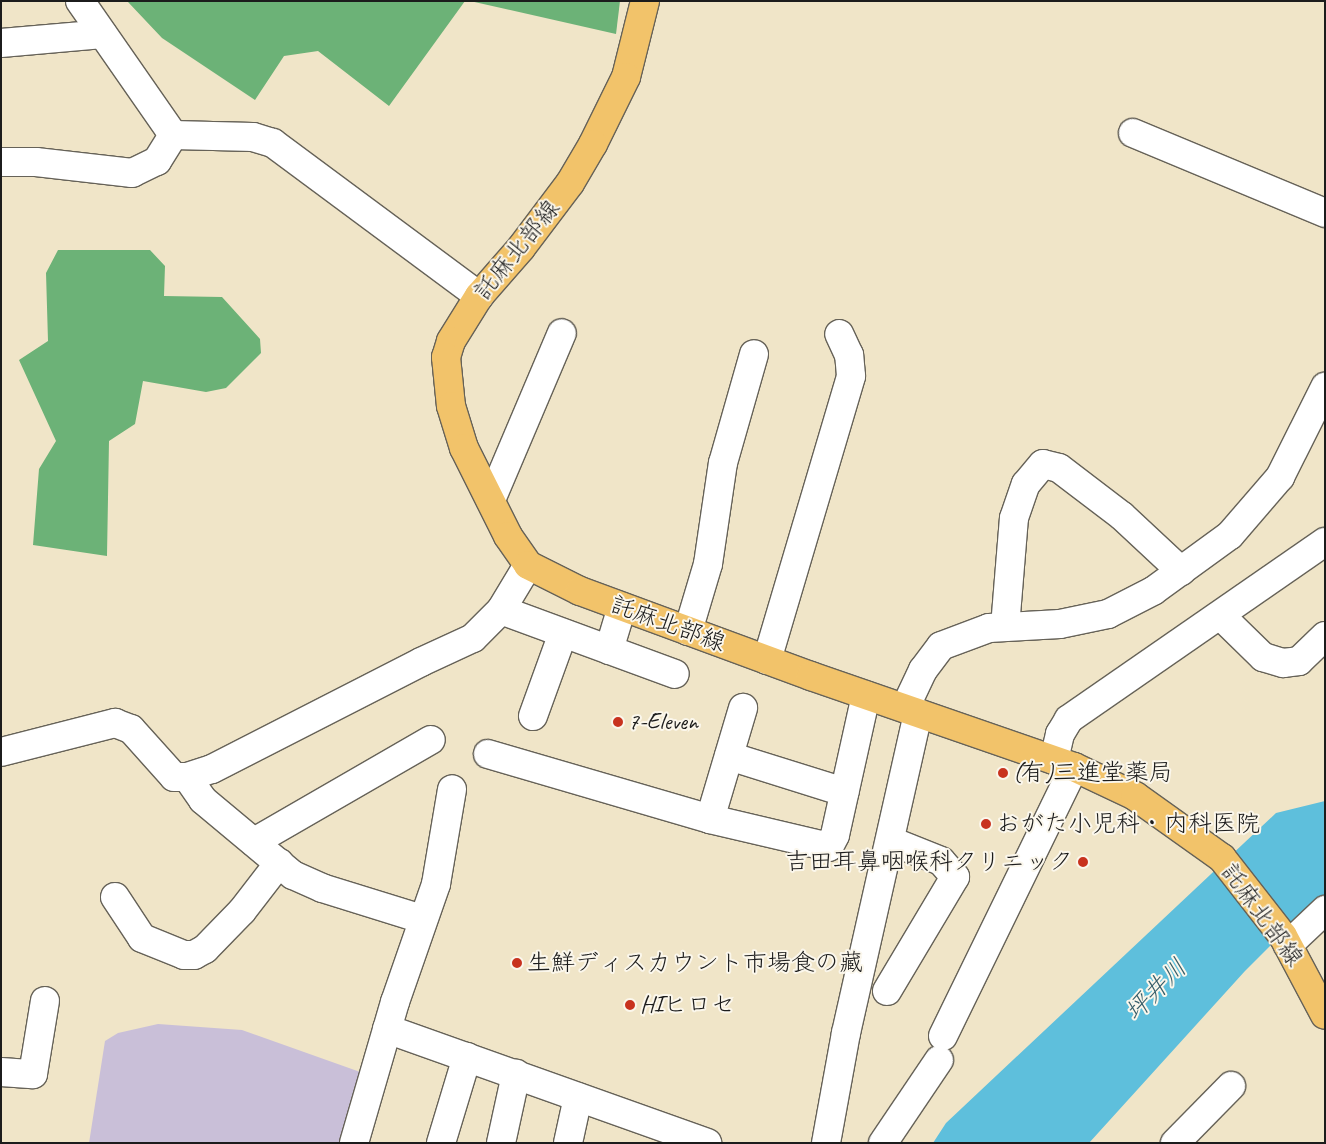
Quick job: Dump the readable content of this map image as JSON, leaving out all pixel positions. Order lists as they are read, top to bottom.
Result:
{
  "streets": {
    "main road": ["託麻北部線"]
  },
  "water": ["坪井川"],
  "places": [
    "7-Eleven",
    "(有)三進堂薬局",
    "おがた小児科・内科医院",
    "吉田耳鼻咽喉科クリニック",
    "生鮮ディスカウント市場食の藏",
    "HIヒロセ"
  ]
}
